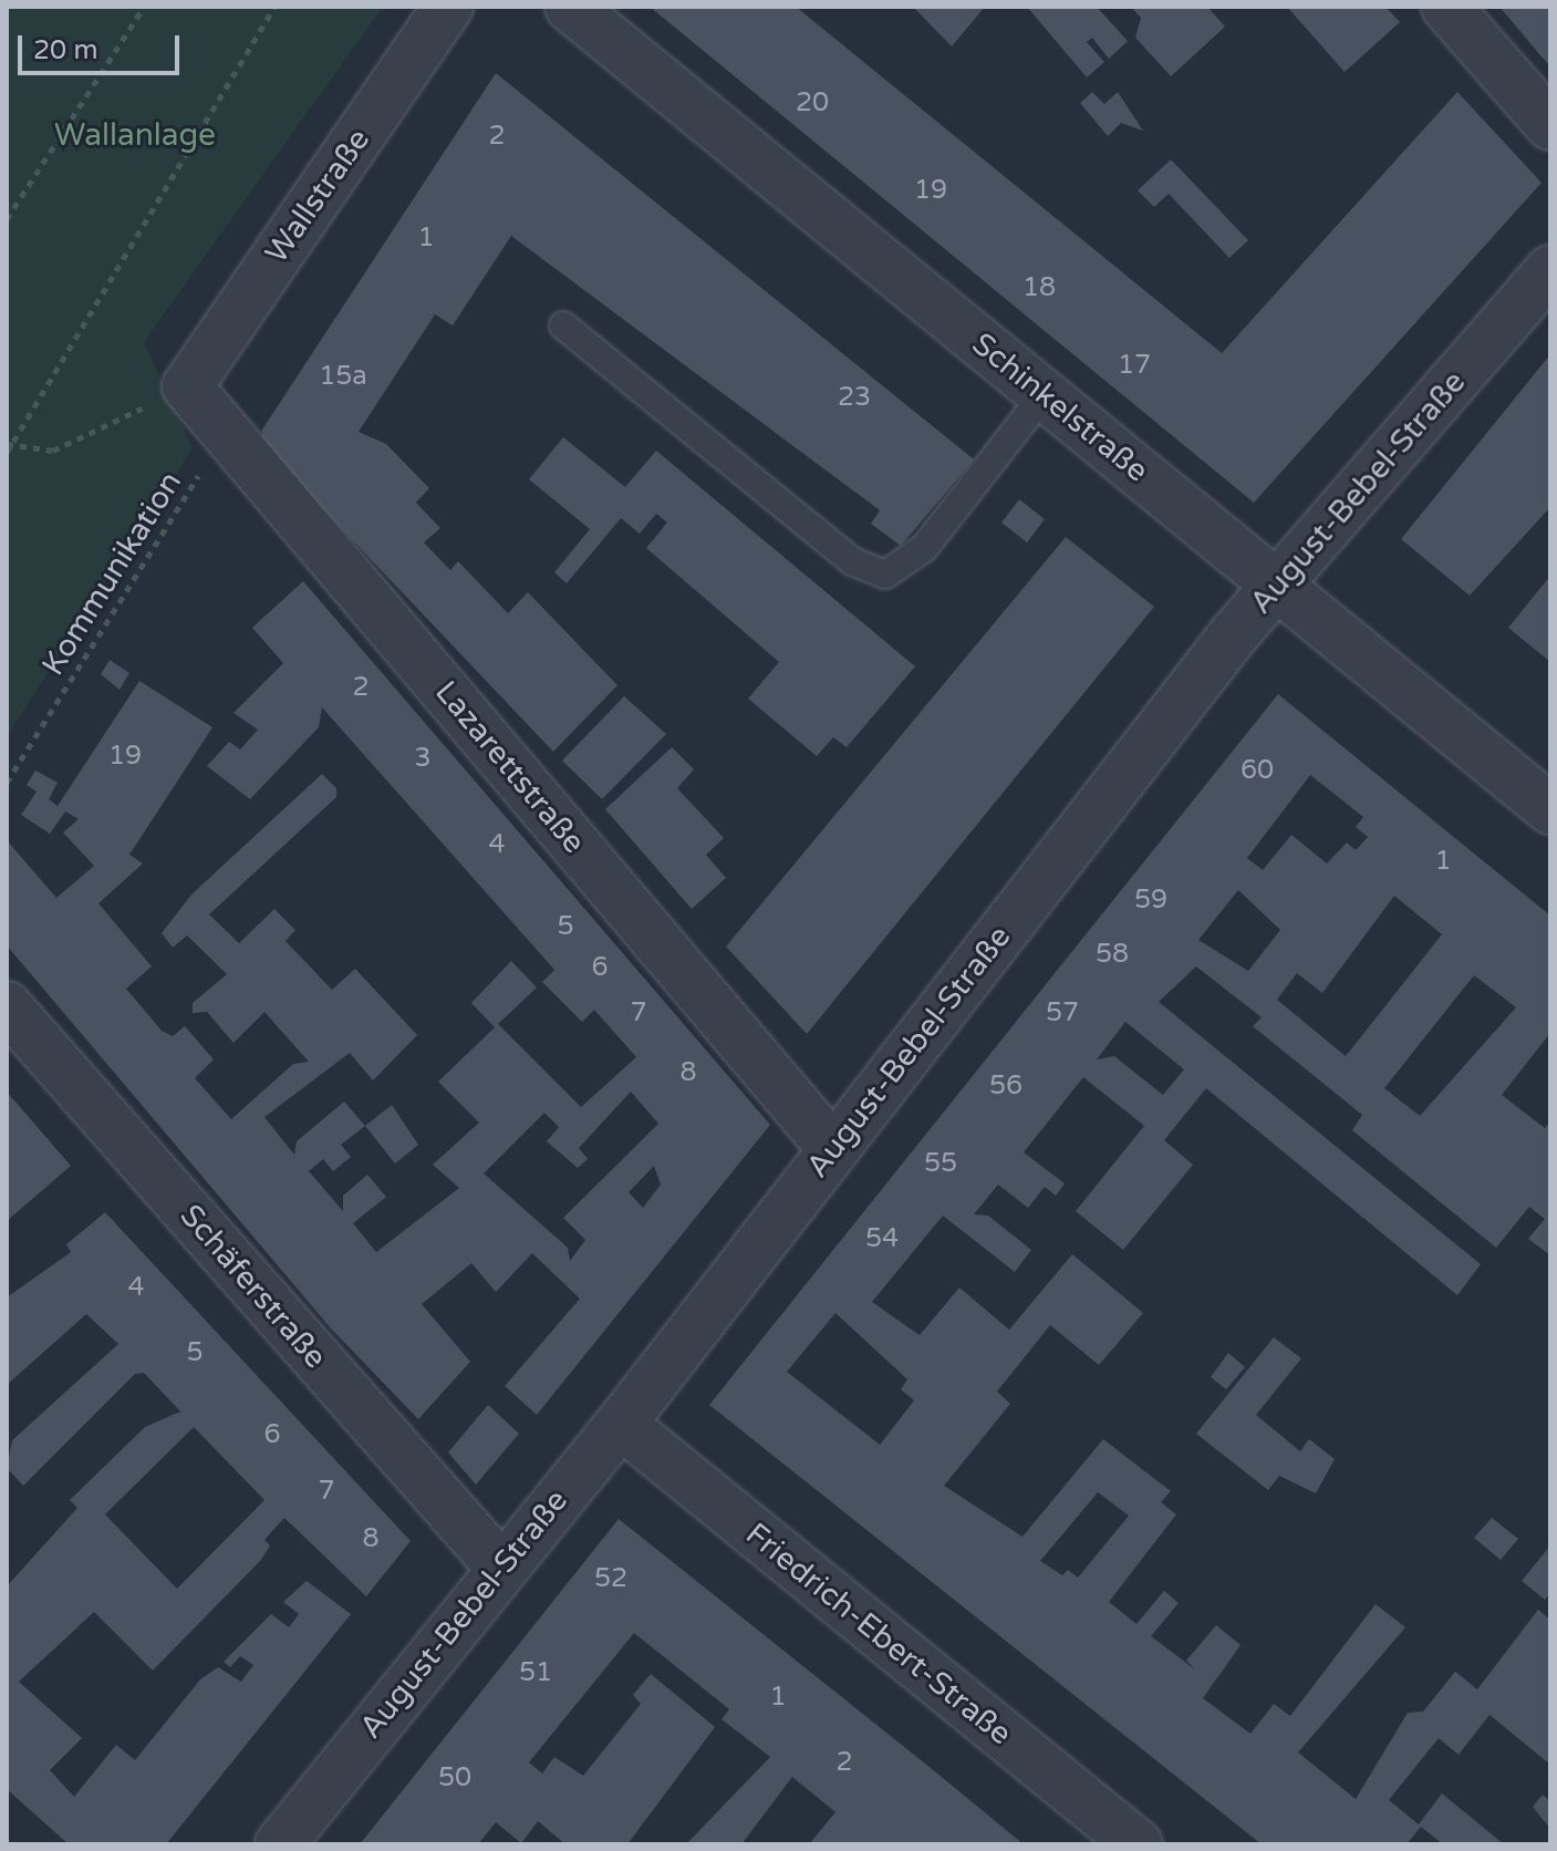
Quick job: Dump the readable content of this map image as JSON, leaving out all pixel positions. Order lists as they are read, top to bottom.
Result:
{
  "streets": {
    "street": [
      "Wallstraße",
      "Schinkelstraße",
      "August-Bebel-Straße",
      "Lazarettstraße",
      "Schäferstraße",
      "Friedrich-Ebert-Straße"
    ],
    "path": ["Kommunikation"]
  },
  "crossings": [
    ["Wallstraße", "Lazarettstraße"],
    ["Schinkelstraße", "August-Bebel-Straße"],
    ["August-Bebel-Straße", "Lazarettstraße"],
    ["August-Bebel-Straße", "Schäferstraße"],
    ["August-Bebel-Straße", "Friedrich-Ebert-Straße"],
    ["Kommunikation", "Lazarettstraße"]
  ],
  "parks": ["Wallanlage"],
  "house_numbers": [
    "20",
    "2",
    "19",
    "1",
    "18",
    "17",
    "15a",
    "23",
    "2",
    "19",
    "3",
    "60",
    "4",
    "1",
    "59",
    "5",
    "58",
    "6",
    "7",
    "57",
    "8",
    "56",
    "55",
    "54",
    "4",
    "5",
    "6",
    "7",
    "8",
    "52",
    "51",
    "1",
    "2",
    "50"
  ],
  "scale_bar": "20 m"
}
